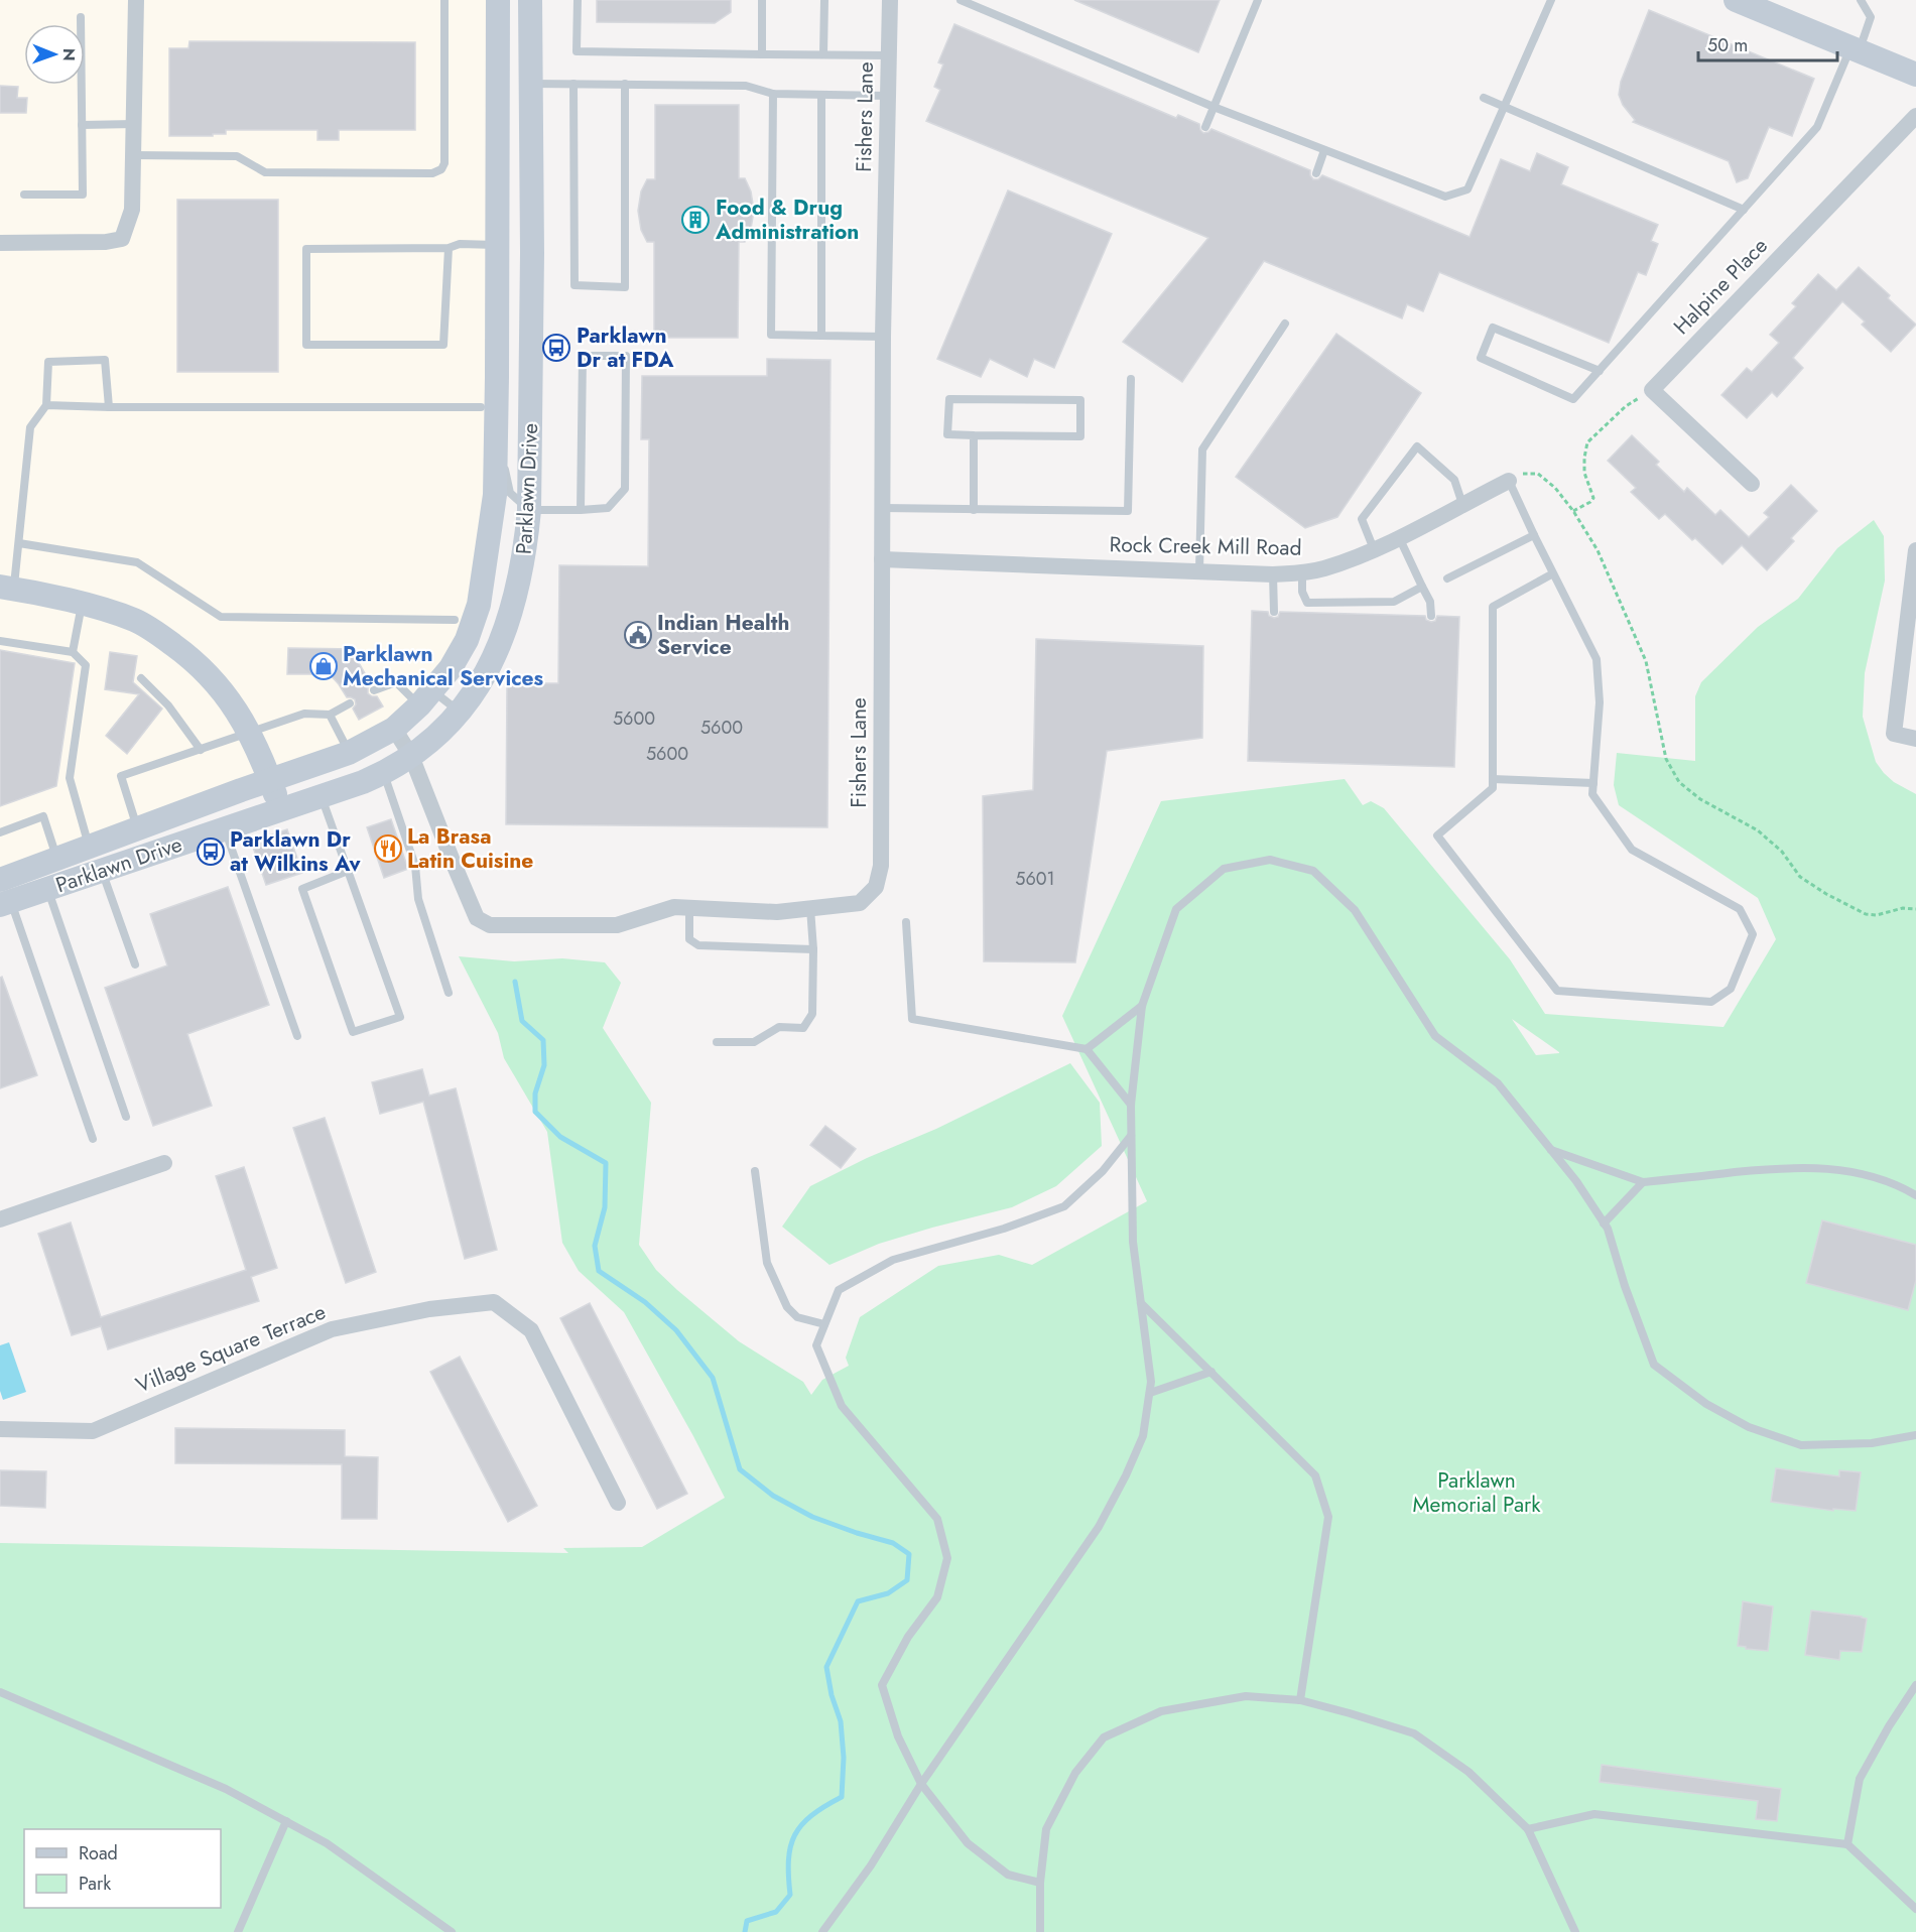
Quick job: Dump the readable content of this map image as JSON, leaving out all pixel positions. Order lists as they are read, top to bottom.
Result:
{
  "streets": {
    "main road": ["Parklawn Drive"],
    "street": [
      "Fishers Lane",
      "Halpine Place",
      "Rock Creek Mill Road",
      "Village Square Terrace"
    ]
  },
  "crossings": [
    ["Fishers Lane", "Parklawn Drive"],
    ["Fishers Lane", "Rock Creek Mill Road"]
  ],
  "parks": ["Parklawn Memorial Park"],
  "places": {
    "building": ["Food & Drug Administration"],
    "bus stop": ["Parklawn Dr at FDA", "Parklawn Dr at Wilkins Av"],
    "public building": ["Indian Health Service"],
    "shop": ["Parklawn Mechanical Services"],
    "restaurant": ["La Brasa Latin Cuisine"]
  },
  "house_numbers": [
    "5600",
    "5600",
    "5600",
    "5601"
  ],
  "legend": ["Road", "Park"],
  "scale_bar": "50 m",
  "north": "right"
}
